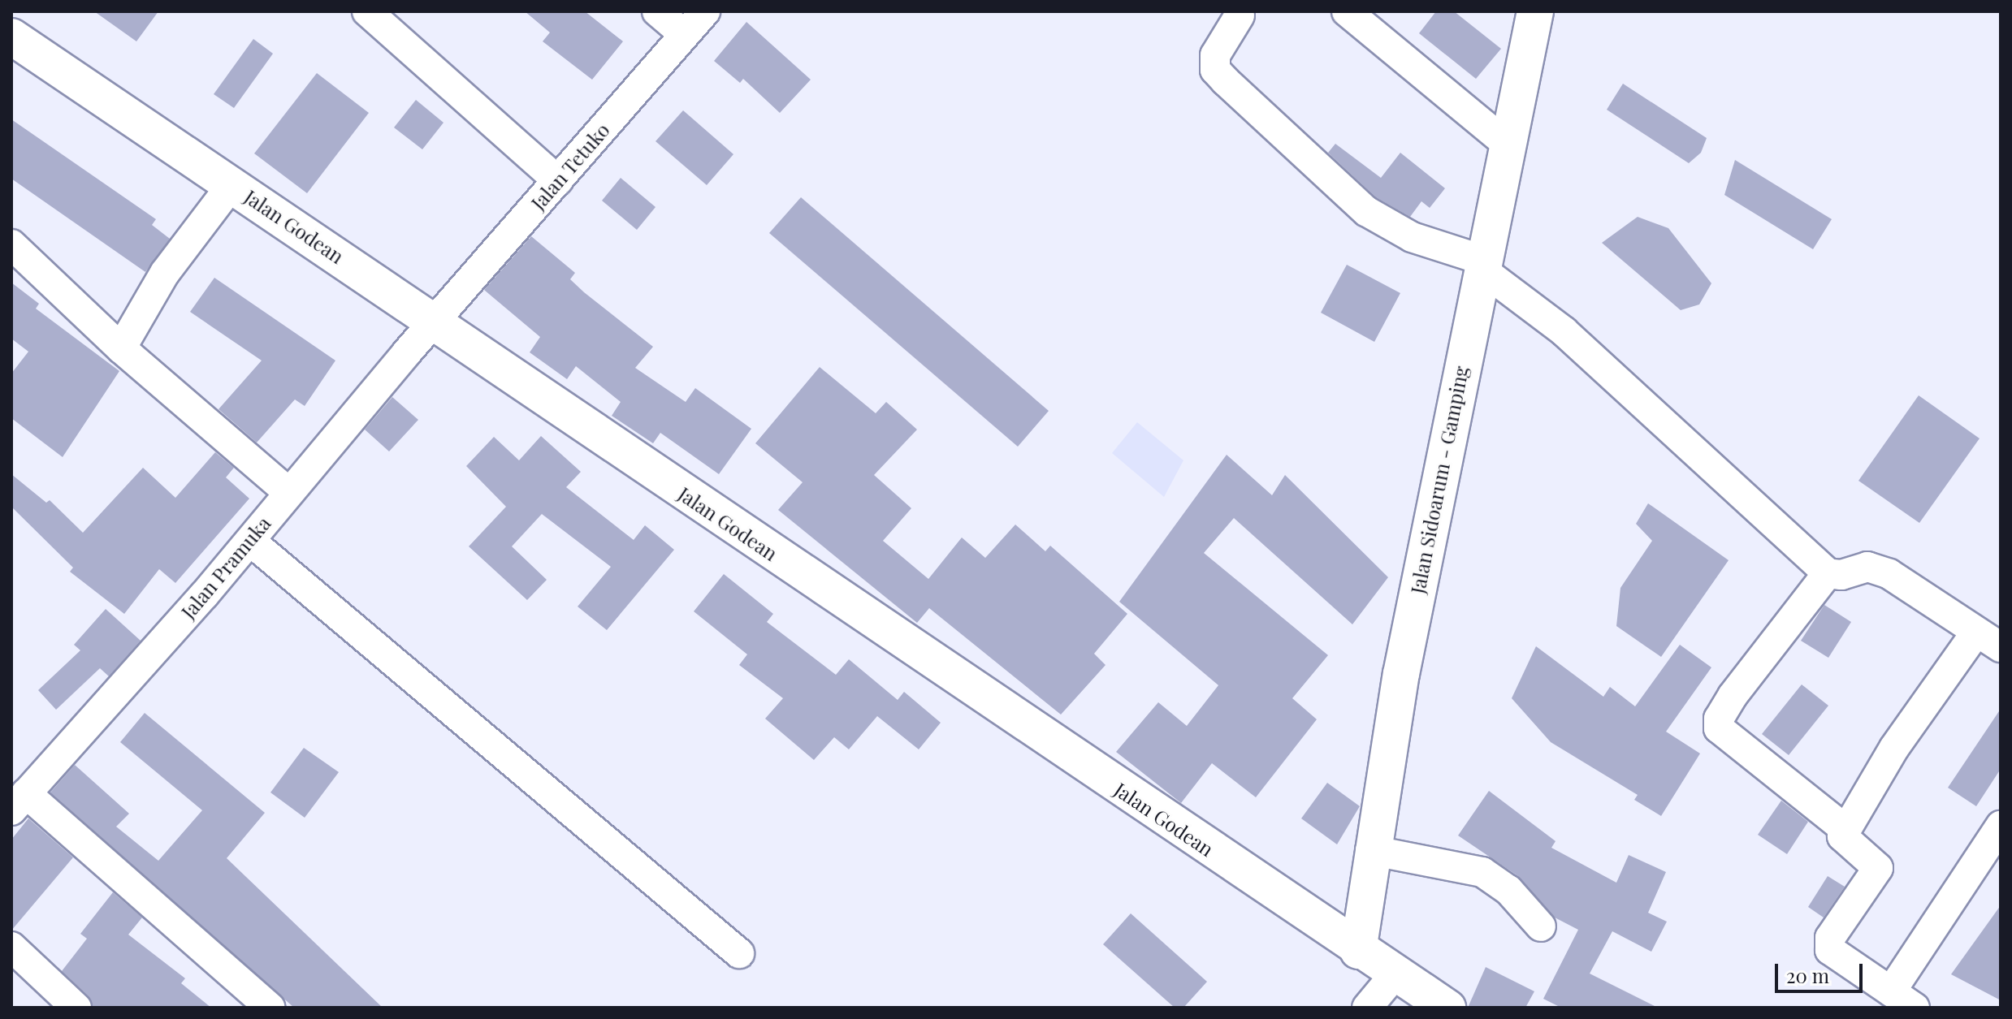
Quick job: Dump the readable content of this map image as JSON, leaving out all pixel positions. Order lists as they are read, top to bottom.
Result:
{
  "streets": {
    "main road": ["Jalan Godean", "Jalan Sidoarum - Gamping"],
    "street": ["Jalan Tetuko", "Jalan Pramuka"]
  },
  "crossings": [
    ["Jalan Tetuko", "Jalan Godean"],
    ["Jalan Tetuko", "Jalan Pramuka"],
    ["Jalan Godean", "Jalan Sidoarum - Gamping"],
    ["Jalan Godean", "Jalan Pramuka"]
  ],
  "scale_bar": "20 m"
}
